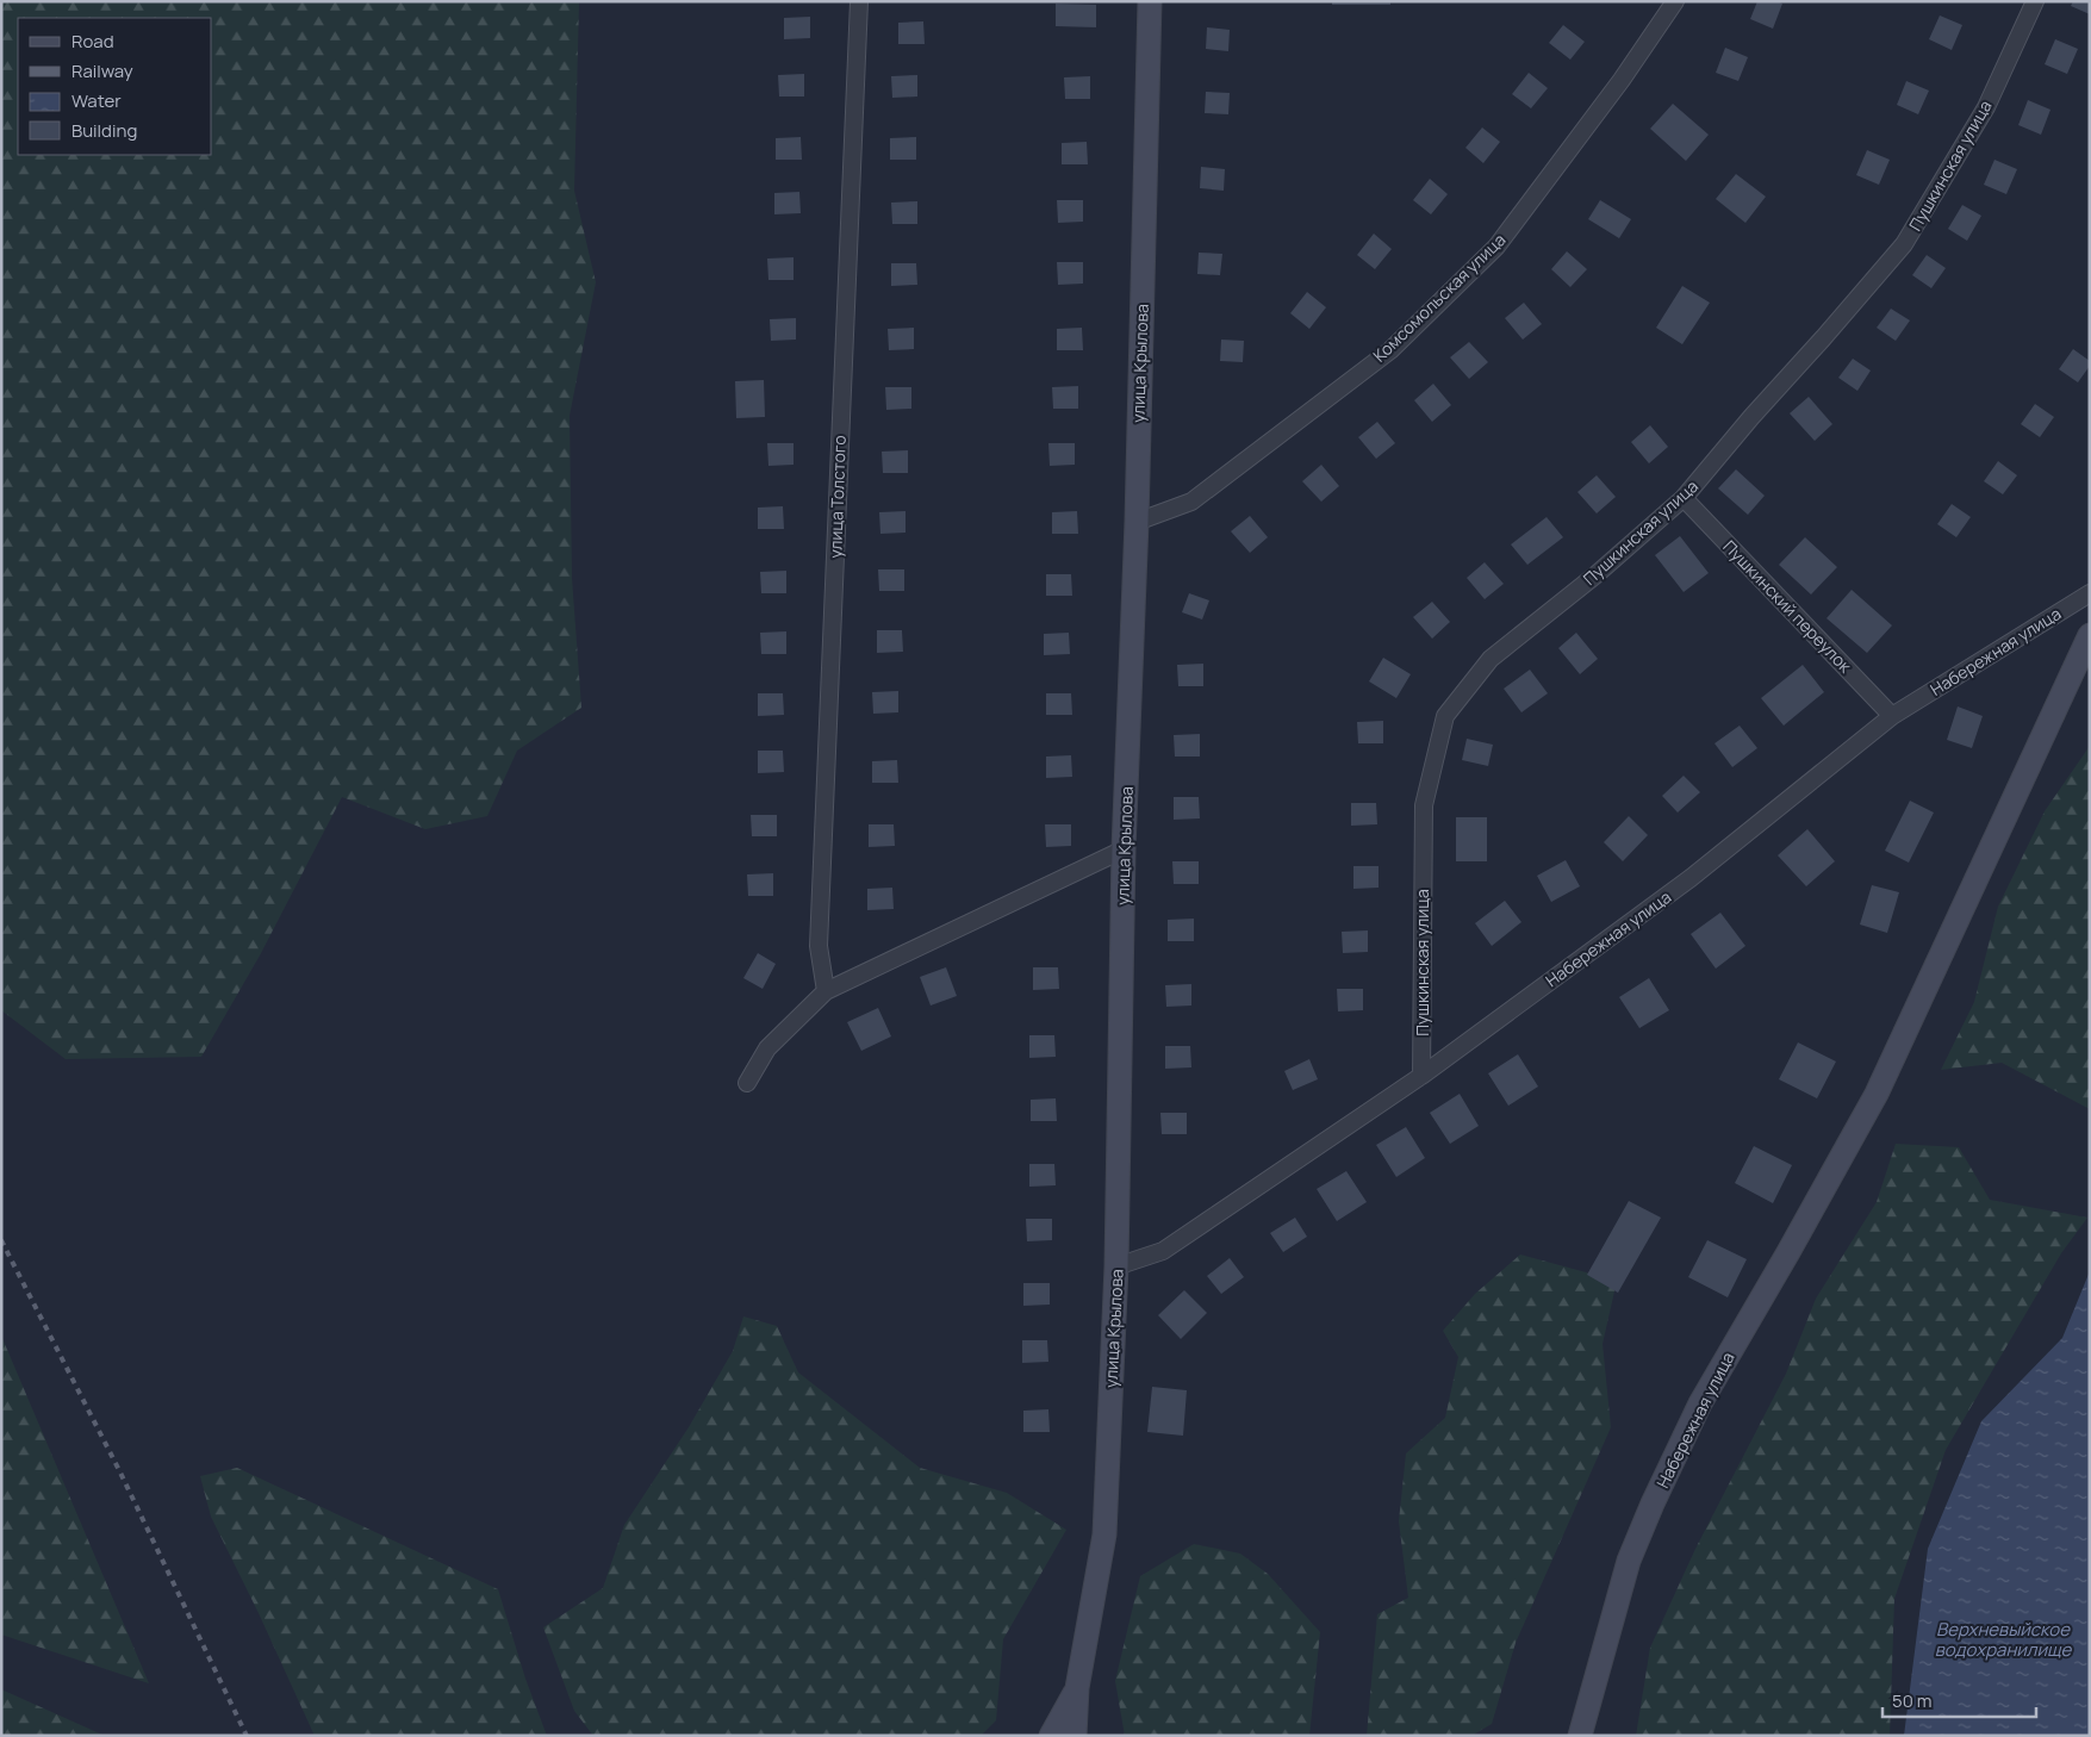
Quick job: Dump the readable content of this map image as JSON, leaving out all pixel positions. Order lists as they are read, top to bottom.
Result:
{
  "streets": {
    "main road": ["улица Крылова", "Набережная улица"],
    "street": [
      "Пушкинская улица",
      "Комсомольская улица",
      "улица Толстого",
      "Пушкинский переулок"
    ]
  },
  "crossings": [
    ["Пушкинская улица", "Пушкинский переулок"],
    ["Пушкинская улица", "Набережная улица"],
    ["Комсомольская улица", "улица Крылова"],
    ["улица Крылова", "Набережная улица"],
    ["Пушкинский переулок", "Набережная улица"]
  ],
  "water": ["Верхневыйское водохранилище"],
  "legend": [
    "Road",
    "Railway",
    "Water",
    "Building"
  ],
  "scale_bar": "50 m"
}
